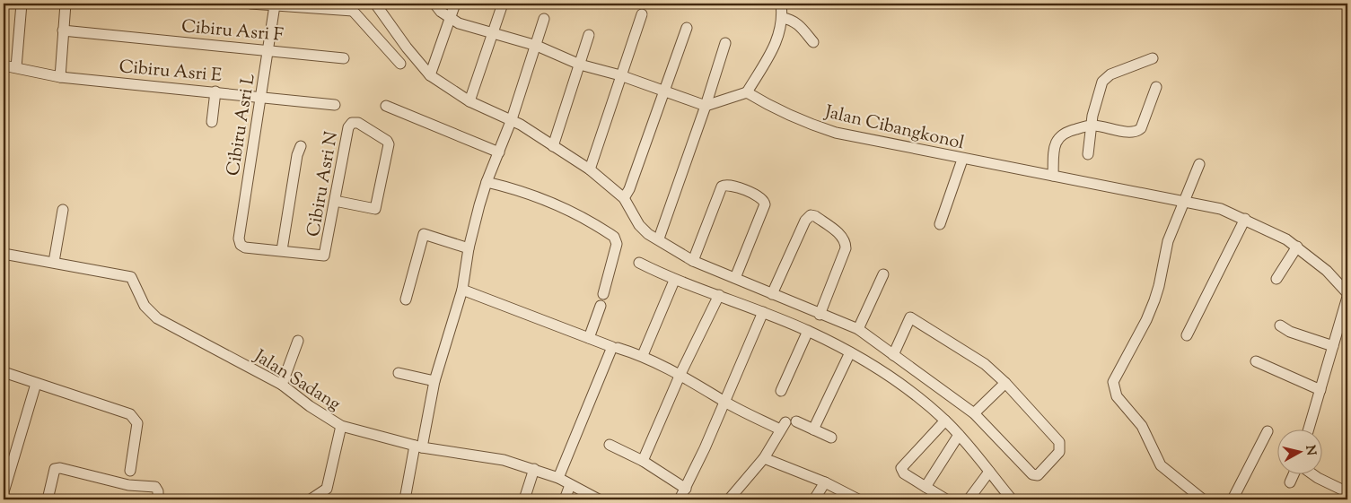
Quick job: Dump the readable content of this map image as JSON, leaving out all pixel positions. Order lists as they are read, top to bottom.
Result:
{
  "streets": {
    "street": [
      "Cibiru Asri F",
      "Cibiru Asri E",
      "Cibiru Asri L",
      "Jalan Cibangkonol",
      "Cibiru Asri N",
      "Jalan Sadang"
    ]
  },
  "crossings": [
    ["Cibiru Asri F", "Cibiru Asri L"],
    ["Cibiru Asri E", "Cibiru Asri L"],
    ["Cibiru Asri L", "Cibiru Asri N"]
  ],
  "north": "right"
}
